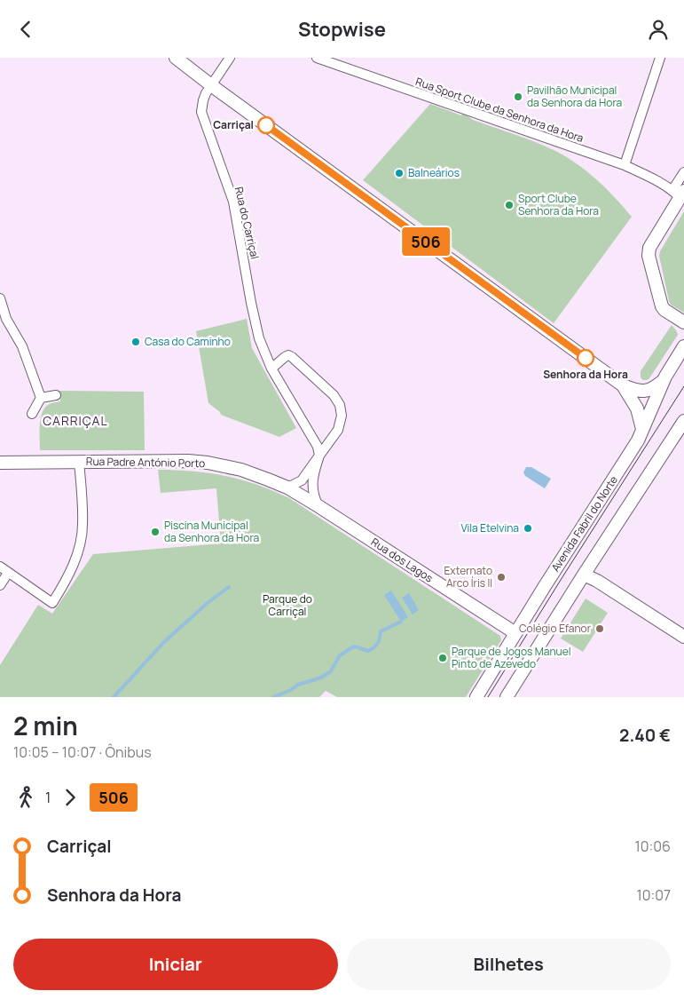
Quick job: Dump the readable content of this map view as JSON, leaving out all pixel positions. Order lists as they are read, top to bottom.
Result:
{
  "streets": {
    "street": [
      "Rua Sport Clube da Senhora da Hora",
      "Rua do Carriçal",
      "Rua Padre António Porto",
      "Avenida Fabril do Norte",
      "Rua dos Lagos"
    ]
  },
  "crossings": [
    ["Rua Padre António Porto", "Rua dos Lagos"],
    ["Avenida Fabril do Norte", "Rua dos Lagos"]
  ],
  "districts": ["CARRIÇAL"],
  "parks": ["Parque do Carriçal"],
  "places": [
    "Pavilhão Municipal da Senhora da Hora",
    "Carriçal",
    "Balneários",
    "Sport Clube Senhora da Hora",
    "Casa do Caminho",
    "Senhora da Hora",
    "Vila Etelvina",
    "Piscina Municipal da Senhora da Hora",
    "Externato Arco Íris II",
    "Colégio Efanor",
    "Parque de Jogos Manuel Pinto de Azevedo"
  ],
  "lines": ["bus line 506"],
  "page": {
    "header": "Stopwise",
    "on_map": "506",
    "heading": ["2 min", "10:05 – 10:07 · Ônibus", "2.40 €"],
    "legs": ["1", "506"],
    "list": [
      {
        "name": "Carriçal",
        "value": "10:06"
      },
      {
        "name": "Senhora da Hora",
        "value": "10:07"
      }
    ],
    "buttons": ["Iniciar", "Bilhetes"]
  }
}
